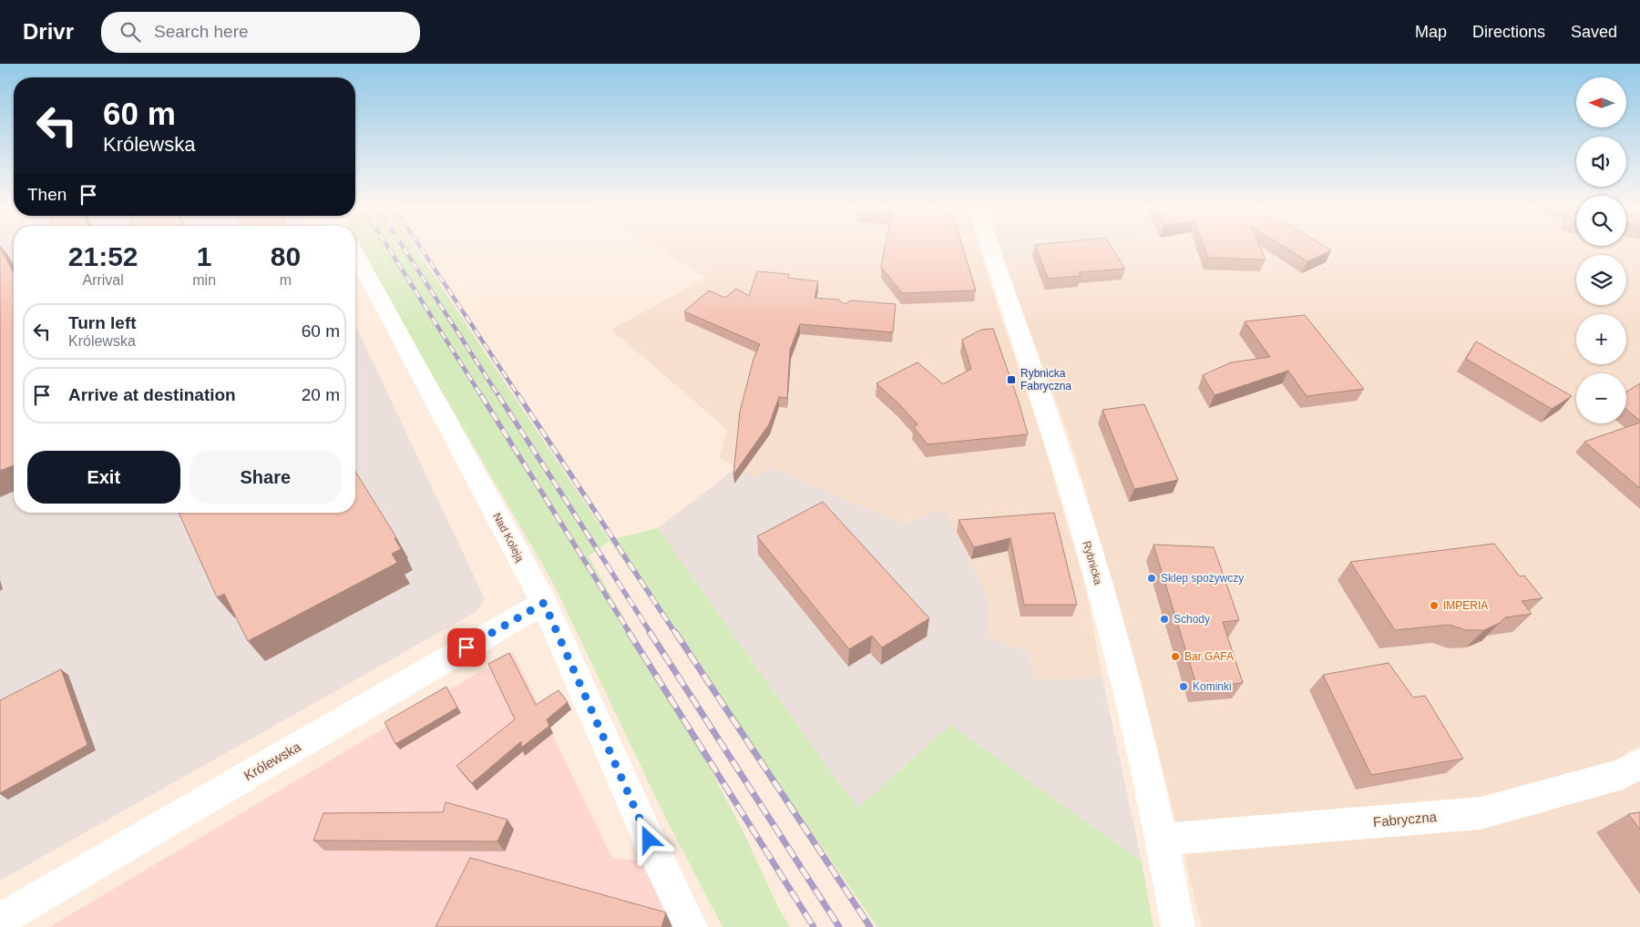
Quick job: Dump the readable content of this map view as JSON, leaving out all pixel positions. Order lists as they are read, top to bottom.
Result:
{
  "streets": {
    "street": [
      "Nad Koleją",
      "Rybnicka",
      "Królewska",
      "Fabryczna"
    ]
  },
  "crossings": [
    ["Nad Koleją", "Królewska"],
    ["Rybnicka", "Fabryczna"]
  ],
  "places": {
    "transit": ["Rybnicka Fabryczna"],
    "other": [
      "Sklep spożywczy",
      "IMPERIA",
      "Schody",
      "Bar GAFA",
      "Kominki"
    ]
  },
  "north": "left",
  "page": {
    "header": "Drivr",
    "search": "Search here",
    "nav": ["Map", "Directions", "Saved"],
    "map_buttons": ["+", "−"],
    "turn": ["60 m", "Królewska"],
    "then": "Then",
    "eta": [
      "21:52",
      "Arrival",
      "1",
      "min",
      "80",
      "m"
    ],
    "list": [
      {
        "name": "Turn left",
        "note": "Królewska",
        "value": "60 m"
      },
      {
        "name": "Arrive at destination",
        "value": "20 m"
      }
    ],
    "buttons": ["Exit", "Share"]
  }
}
